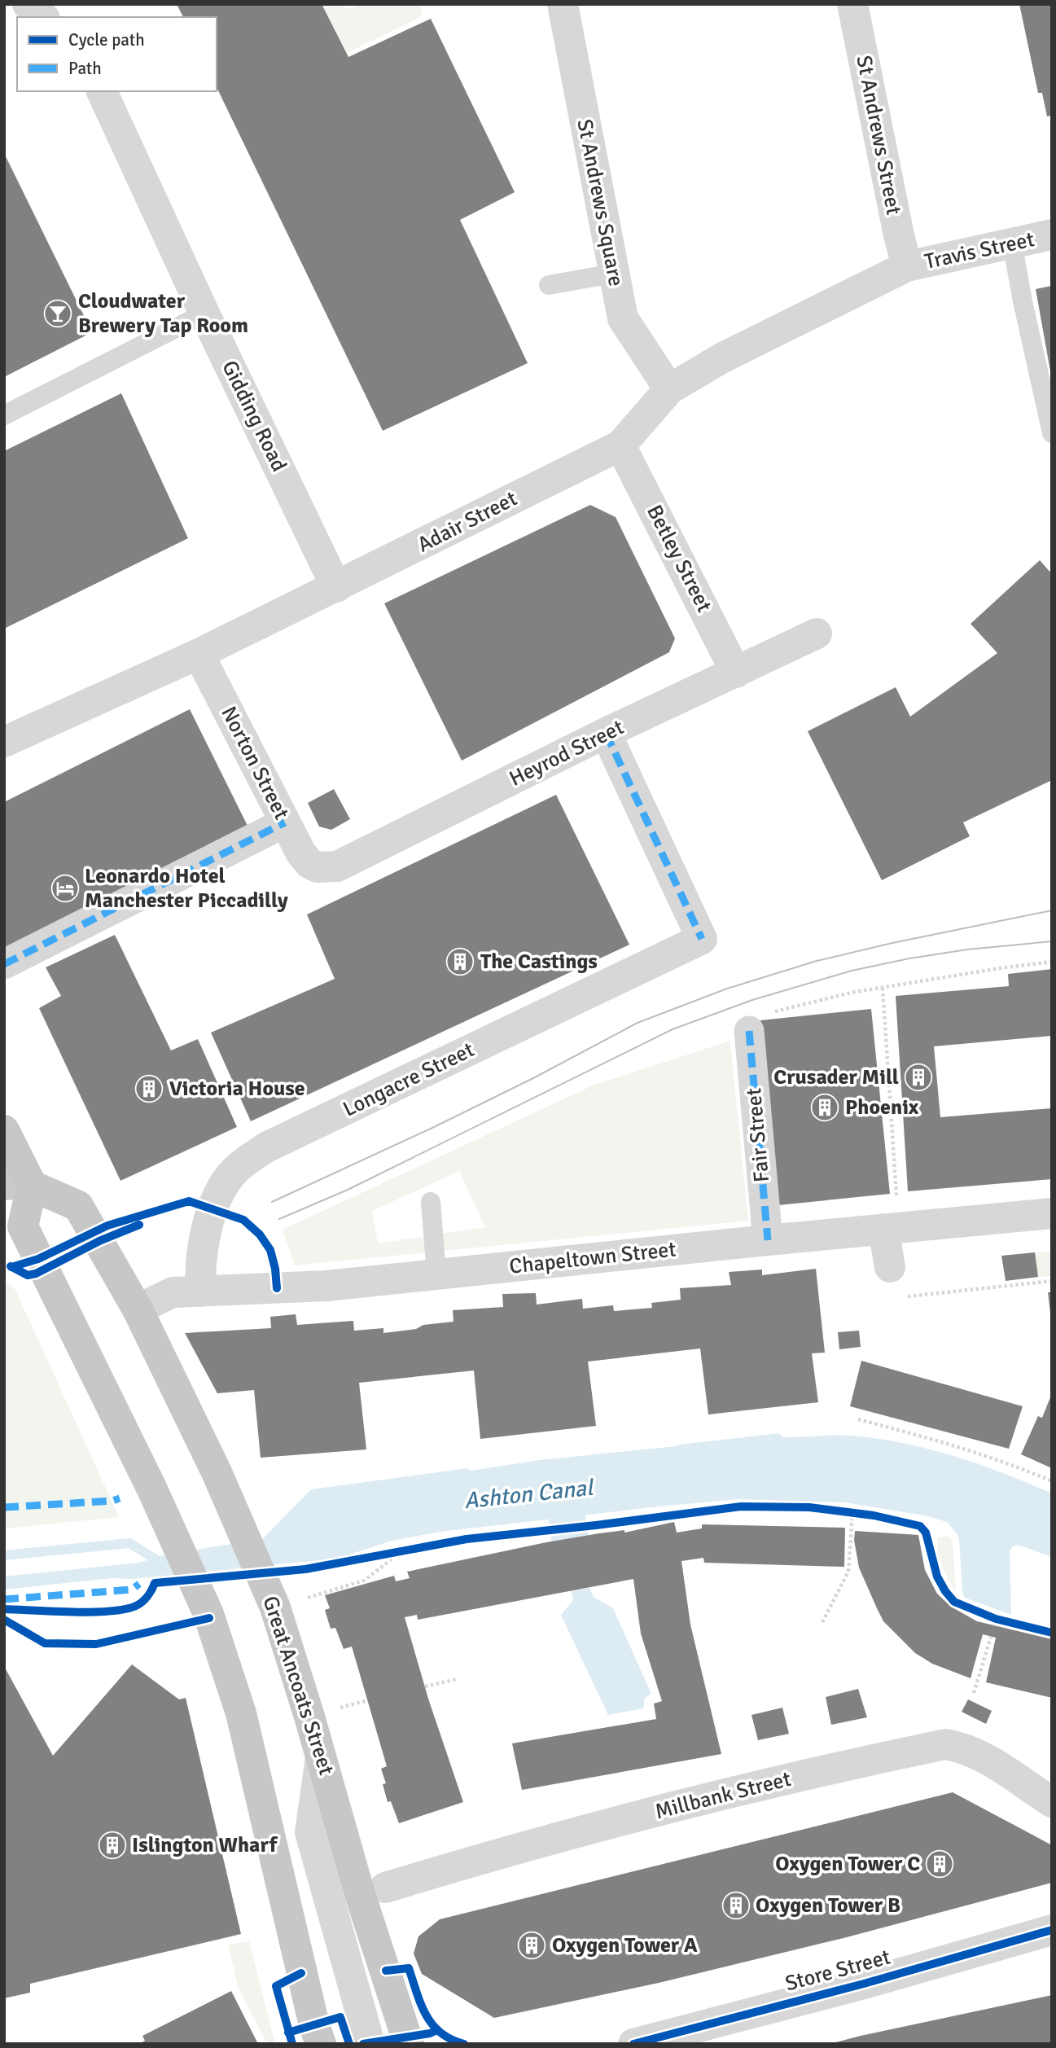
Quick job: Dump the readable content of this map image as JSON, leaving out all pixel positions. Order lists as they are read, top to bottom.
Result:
{
  "streets": {
    "highway": ["Great Ancoats Street"],
    "street": [
      "St Andrews Street",
      "St Andrews Square",
      "Travis Street",
      "Gidding Road",
      "Adair Street",
      "Betley Street",
      "Heyrod Street",
      "Norton Street",
      "Longacre Street",
      "Fair Street",
      "Chapeltown Street",
      "Millbank Street",
      "Store Street"
    ]
  },
  "crossings": [
    ["St Andrews Street", "Travis Street"],
    ["St Andrews Street", "Adair Street"],
    ["St Andrews Square", "Adair Street"],
    ["Travis Street", "Adair Street"],
    ["Gidding Road", "Adair Street"],
    ["Adair Street", "Betley Street"],
    ["Adair Street", "Norton Street"],
    ["Betley Street", "Heyrod Street"],
    ["Heyrod Street", "Norton Street"],
    ["Heyrod Street", "Longacre Street"],
    ["Longacre Street", "Chapeltown Street"],
    ["Fair Street", "Chapeltown Street"],
    ["Chapeltown Street", "Great Ancoats Street"]
  ],
  "water": ["Ashton Canal"],
  "places": {
    "bar": ["Cloudwater Brewery Tap Room"],
    "hotel": ["Leonardo Hotel Manchester Piccadilly"],
    "building": [
      "The Castings",
      "Crusader Mill",
      "Victoria House",
      "Phoenix",
      "Islington Wharf",
      "Oxygen Tower C",
      "Oxygen Tower B",
      "Oxygen Tower A"
    ]
  },
  "legend": ["Cycle path", "Path"]
}
